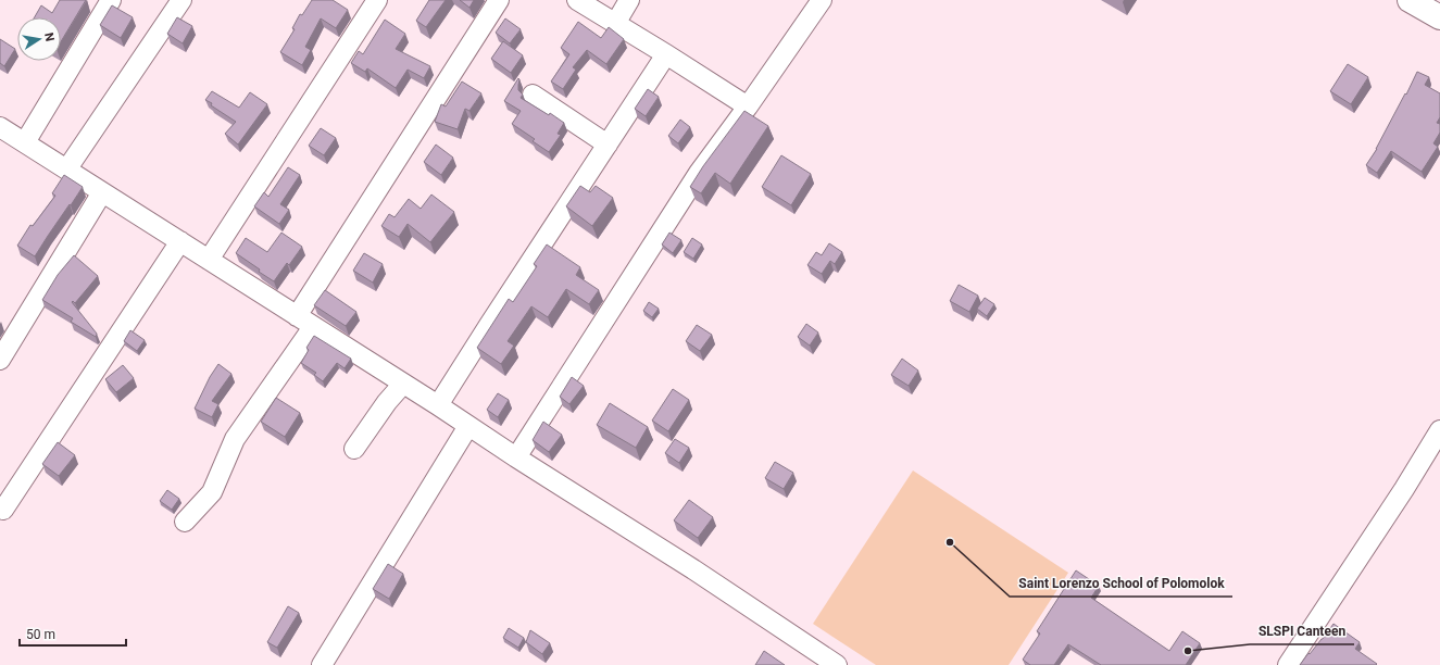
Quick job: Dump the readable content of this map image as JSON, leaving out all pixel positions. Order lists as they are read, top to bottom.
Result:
{
  "places": ["Saint Lorenzo School of Polomolok", "SLSPI Canteen"],
  "scale_bar": "50 m",
  "north": "right"
}
